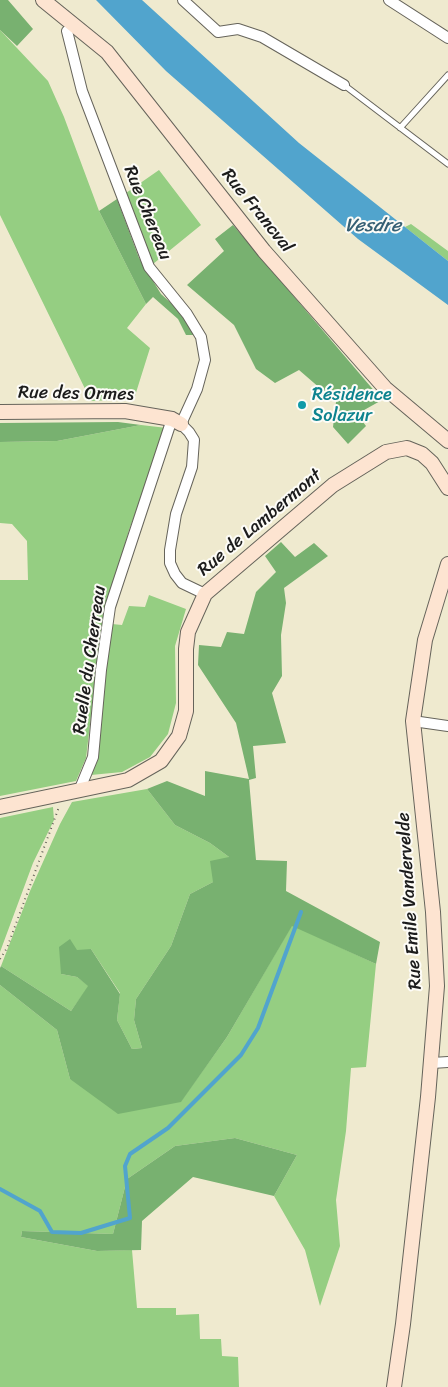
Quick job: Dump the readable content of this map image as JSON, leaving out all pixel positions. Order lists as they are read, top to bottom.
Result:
{
  "streets": {
    "street": [
      "Rue Francval",
      "Rue Chereau",
      "Rue des Ormes",
      "Rue de Lambermont",
      "Ruelle du Cherreau",
      "Rue Emile Vandervelde"
    ]
  },
  "crossings": [
    ["Rue Chereau", "Rue des Ormes"],
    ["Rue Chereau", "Rue de Lambermont"],
    ["Rue Chereau", "Ruelle du Cherreau"],
    ["Rue des Ormes", "Rue de Lambermont"],
    ["Rue des Ormes", "Ruelle du Cherreau"],
    ["Rue de Lambermont", "Ruelle du Cherreau"]
  ],
  "water": ["Vesdre"],
  "places": ["Résidence Solazur"]
}
